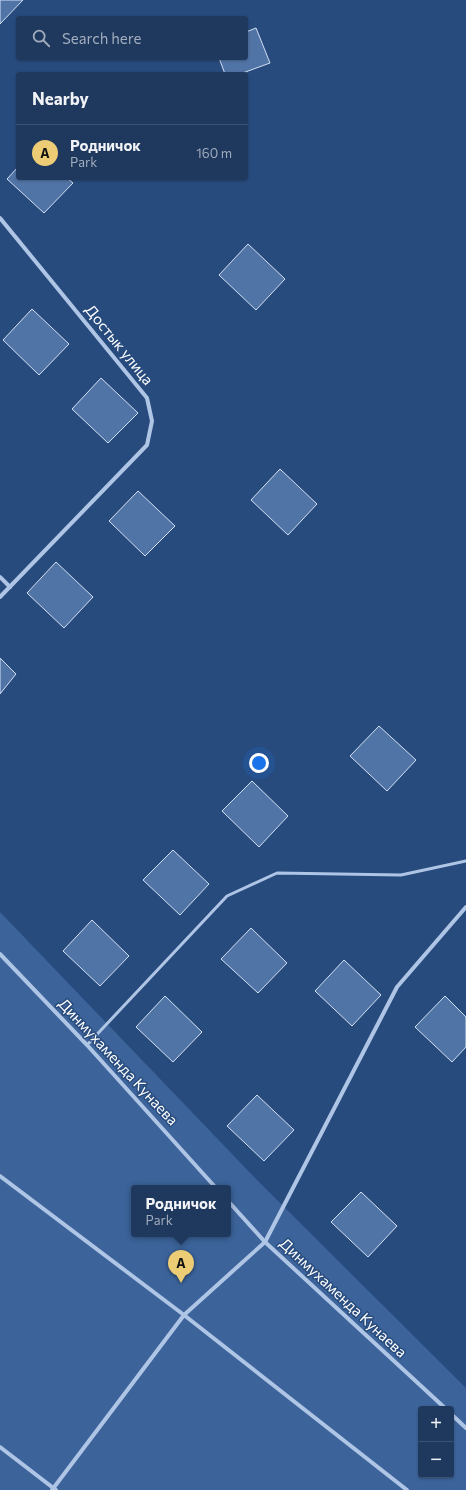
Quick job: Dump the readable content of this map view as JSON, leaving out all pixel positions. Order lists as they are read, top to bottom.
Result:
{
  "streets": {
    "street": ["Достык улица", "Динмухаменда Кунаева"]
  },
  "page": {
    "search": "Search here",
    "heading": "Nearby",
    "list": [
      {
        "mark": "A",
        "name": "Родничок",
        "note": "Park",
        "value": "160 m"
      }
    ],
    "popup": ["Родничок", "Park"],
    "pins": "A",
    "map_buttons": ["+", "−"]
  }
}
